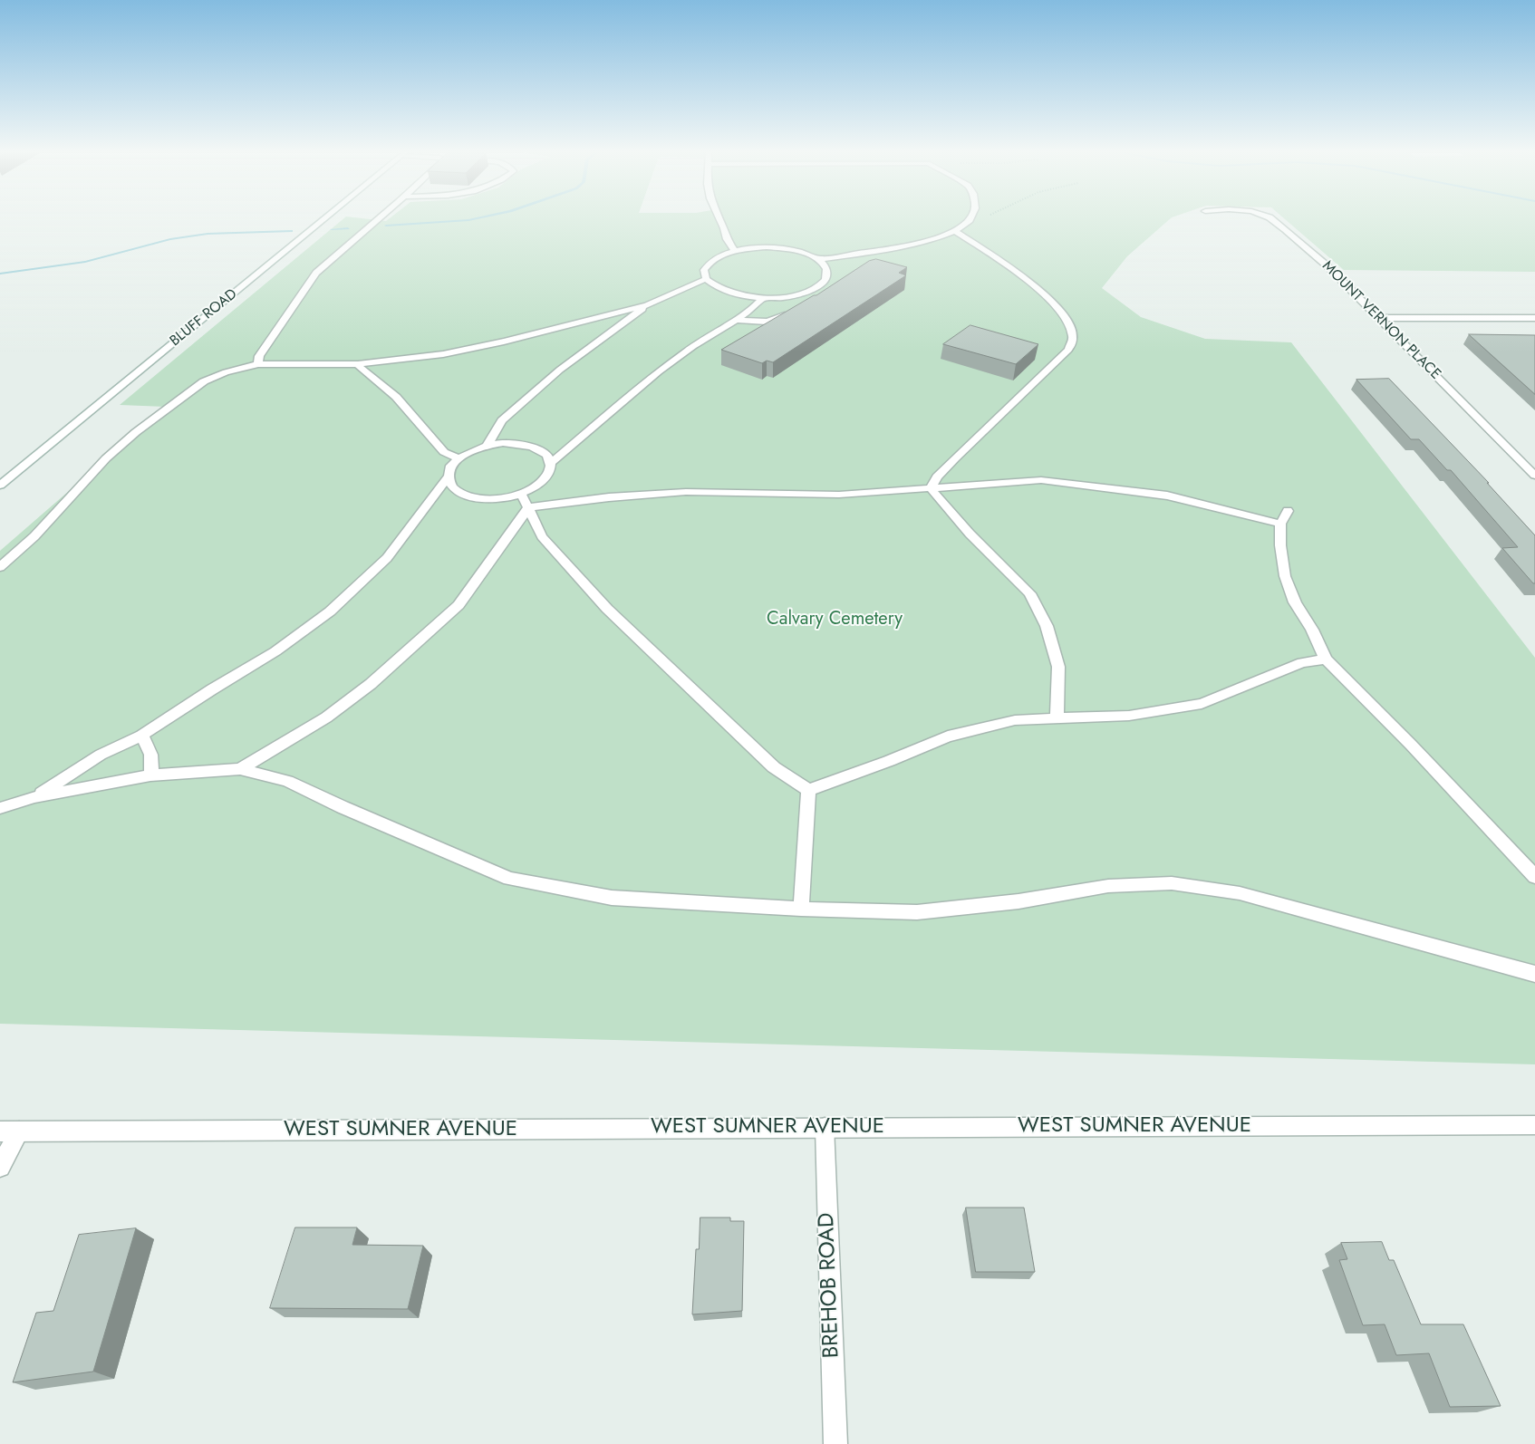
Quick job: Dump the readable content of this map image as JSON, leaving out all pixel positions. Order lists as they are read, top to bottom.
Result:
{
  "streets": {
    "street": [
      "BLUFF ROAD",
      "MOUNT VERNON PLACE",
      "WEST SUMNER AVENUE",
      "BREHOB ROAD"
    ]
  },
  "crossings": [
    ["WEST SUMNER AVENUE", "BREHOB ROAD"]
  ],
  "parks": ["Calvary Cemetery"]
}
